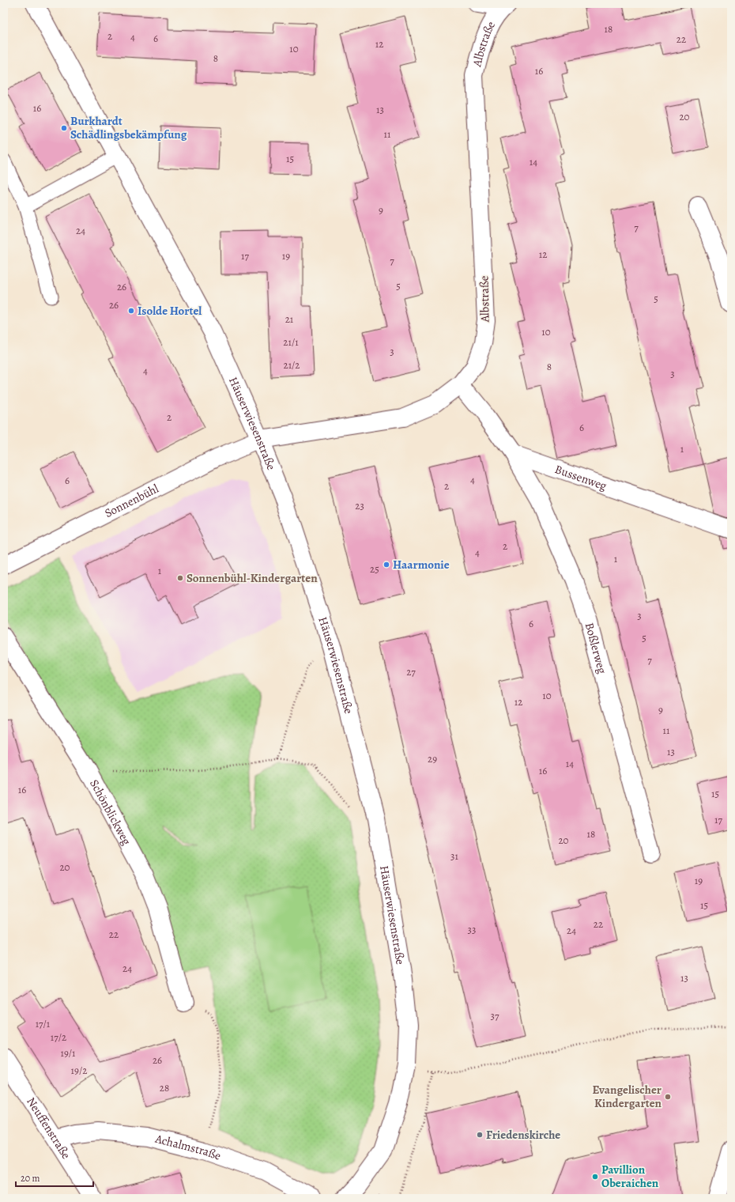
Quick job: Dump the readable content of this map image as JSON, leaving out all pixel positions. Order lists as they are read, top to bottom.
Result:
{
  "streets": {
    "street": [
      "Albstraße",
      "Häuserwiesenstraße",
      "Bussenweg",
      "Sonnenbühl",
      "Boßlerweg",
      "Schönblickweg",
      "Neuffenstraße",
      "Achalmstraße"
    ]
  },
  "crossings": [
    ["Albstraße", "Häuserwiesenstraße"],
    ["Albstraße", "Sonnenbühl"],
    ["Häuserwiesenstraße", "Sonnenbühl"],
    ["Bussenweg", "Boßlerweg"],
    ["Neuffenstraße", "Achalmstraße"]
  ],
  "places": [
    "Burkhardt Schädlingsbekämpfung",
    "Isolde Hortel",
    "Haarmonie",
    "Sonnenbühl-Kindergarten",
    "Evangelischer Kindergarten",
    "Friedenskirche",
    "Pavillion Oberaichen"
  ],
  "house_numbers": [
    "18",
    "2",
    "4",
    "6",
    "22",
    "12",
    "10",
    "8",
    "16",
    "16",
    "13",
    "20",
    "11",
    "15",
    "14",
    "9",
    "7",
    "24",
    "12",
    "17",
    "19",
    "7",
    "5",
    "26",
    "5",
    "26",
    "21",
    "10",
    "21/1",
    "3",
    "21/2",
    "8",
    "4",
    "3",
    "2",
    "6",
    "1",
    "4",
    "6",
    "2",
    "23",
    "2",
    "4",
    "1",
    "25",
    "1",
    "3",
    "6",
    "5",
    "7",
    "27",
    "10",
    "12",
    "9",
    "11",
    "13",
    "29",
    "14",
    "16",
    "16",
    "15",
    "17",
    "18",
    "20",
    "31",
    "20",
    "19",
    "15",
    "22",
    "33",
    "24",
    "22",
    "24",
    "13",
    "37",
    "17/1",
    "17/2",
    "19/1",
    "26",
    "19/2",
    "28"
  ],
  "scale_bar": "20 m"
}
